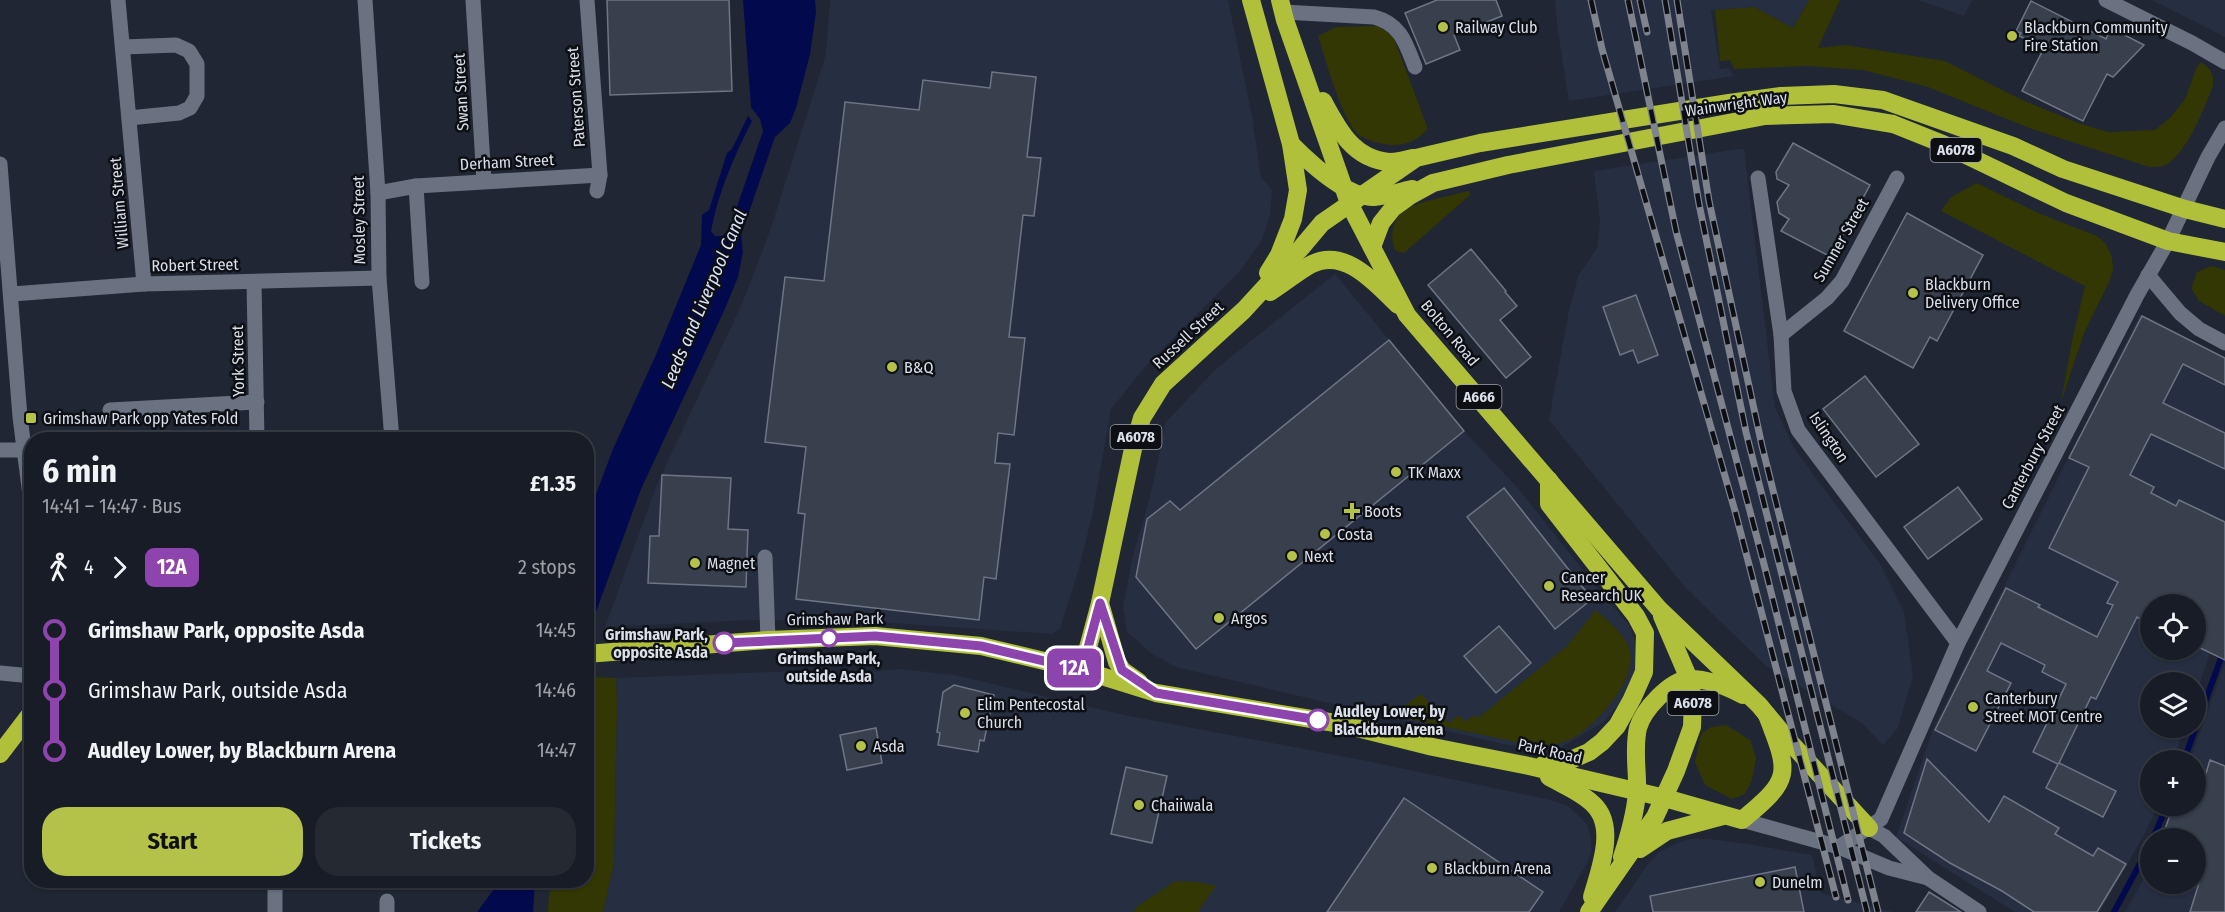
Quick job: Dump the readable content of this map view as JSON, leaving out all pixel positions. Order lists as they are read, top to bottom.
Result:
{
  "streets": {
    "highway": [
      "Wainwright Way",
      "A6078",
      "Bolton Road",
      "Russell Street",
      "A666",
      "Grimshaw Park",
      "Park Road"
    ],
    "street": [
      "Swan Street",
      "Paterson Street",
      "Derham Street",
      "William Street",
      "Mosley Street",
      "Sumner Street",
      "Robert Street",
      "York Street",
      "Islington",
      "Canterbury Street"
    ]
  },
  "crossings": [
    ["Swan Street", "Derham Street"],
    ["Paterson Street", "Derham Street"],
    ["Wainwright Way", "A6078"],
    ["Wainwright Way", "Bolton Road"],
    ["Wainwright Way", "Russell Street"],
    ["Wainwright Way", "Canterbury Street"],
    ["A6078", "Bolton Road"],
    ["A6078", "Park Road"],
    ["Derham Street", "Mosley Street"],
    ["William Street", "Robert Street"],
    ["Mosley Street", "Robert Street"],
    ["Sumner Street", "Islington"],
    ["Robert Street", "York Street"],
    ["Bolton Road", "Russell Street"],
    ["Russell Street", "Grimshaw Park"],
    ["Russell Street", "Park Road"],
    ["Islington", "Canterbury Street"],
    ["Canterbury Street", "Park Road"],
    ["Grimshaw Park", "Park Road"]
  ],
  "water": ["Leeds and Liverpool Canal"],
  "places": {
    "other": [
      "Railway Club",
      "Blackburn Community Fire Station",
      "Blackburn Delivery Office",
      "B&Q",
      "TK Maxx",
      "Costa",
      "Next",
      "Magnet",
      "Cancer Research UK",
      "Argos",
      "Grimshaw Park, outside Asda",
      "Grimshaw Park, opposite Asda",
      "Canterbury Street MOT Centre",
      "Elim Pentecostal Church",
      "Audley Lower, by Blackburn Arena",
      "Asda",
      "Chaiiwala",
      "Blackburn Arena",
      "Dunelm"
    ],
    "transit": ["Grimshaw Park opp Yates Fold"],
    "health": ["Boots"]
  },
  "lines": ["bus line 12A"],
  "page": {
    "on_map": "12A",
    "heading": ["6 min", "14:41 – 14:47 · Bus", "£1.35"],
    "legs": ["4", "12A", "2 stops"],
    "map_buttons": ["+", "−"],
    "list": [
      {
        "name": "Grimshaw Park, opposite Asda",
        "value": "14:45"
      },
      {
        "name": "Grimshaw Park, outside Asda",
        "value": "14:46"
      },
      {
        "name": "Audley Lower, by Blackburn Arena",
        "value": "14:47"
      }
    ],
    "buttons": ["Start", "Tickets"]
  }
}
